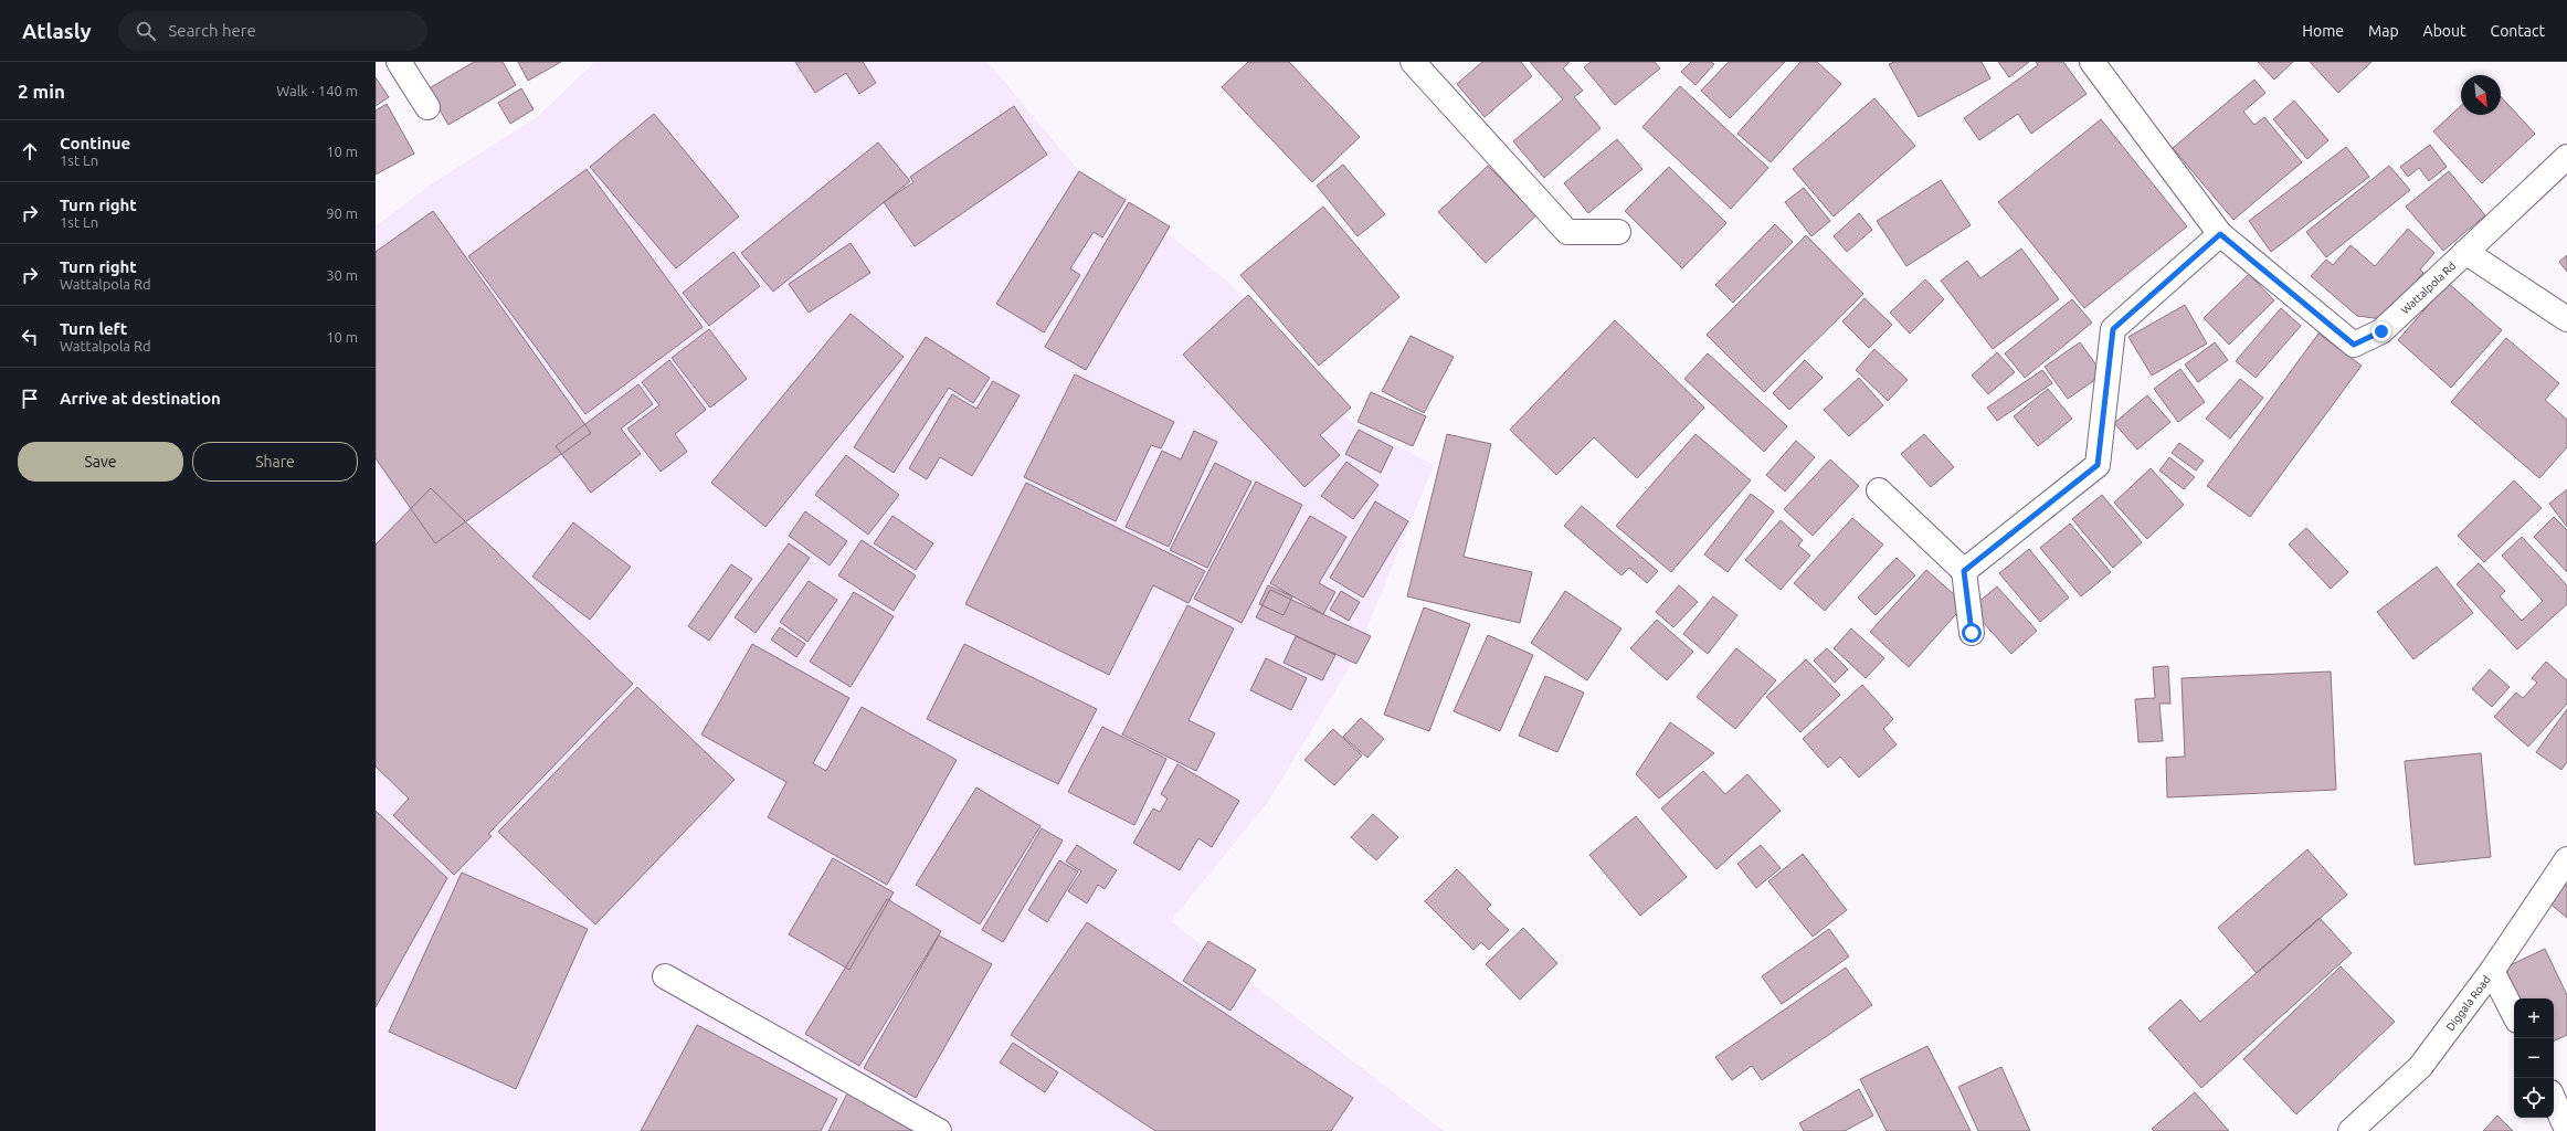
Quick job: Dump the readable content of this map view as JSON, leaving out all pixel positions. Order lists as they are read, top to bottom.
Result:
{
  "streets": {
    "street": ["Wattalpola Rd", "Diggala Road"]
  },
  "north": "bottom right",
  "page": {
    "header": "Atlasly",
    "search": "Search here",
    "nav": [
      "Home",
      "Map",
      "About",
      "Contact"
    ],
    "heading": ["2 min", "Walk · 140 m"],
    "list": [
      ["Continue", "1st Ln", "10 m"],
      ["Turn right", "1st Ln", "90 m"],
      ["Turn right", "Wattalpola Rd", "30 m"],
      ["Turn left", "Wattalpola Rd", "10 m"],
      "Arrive at destination"
    ],
    "buttons": ["Save", "Share"],
    "map_buttons": ["+", "−"]
  }
}
